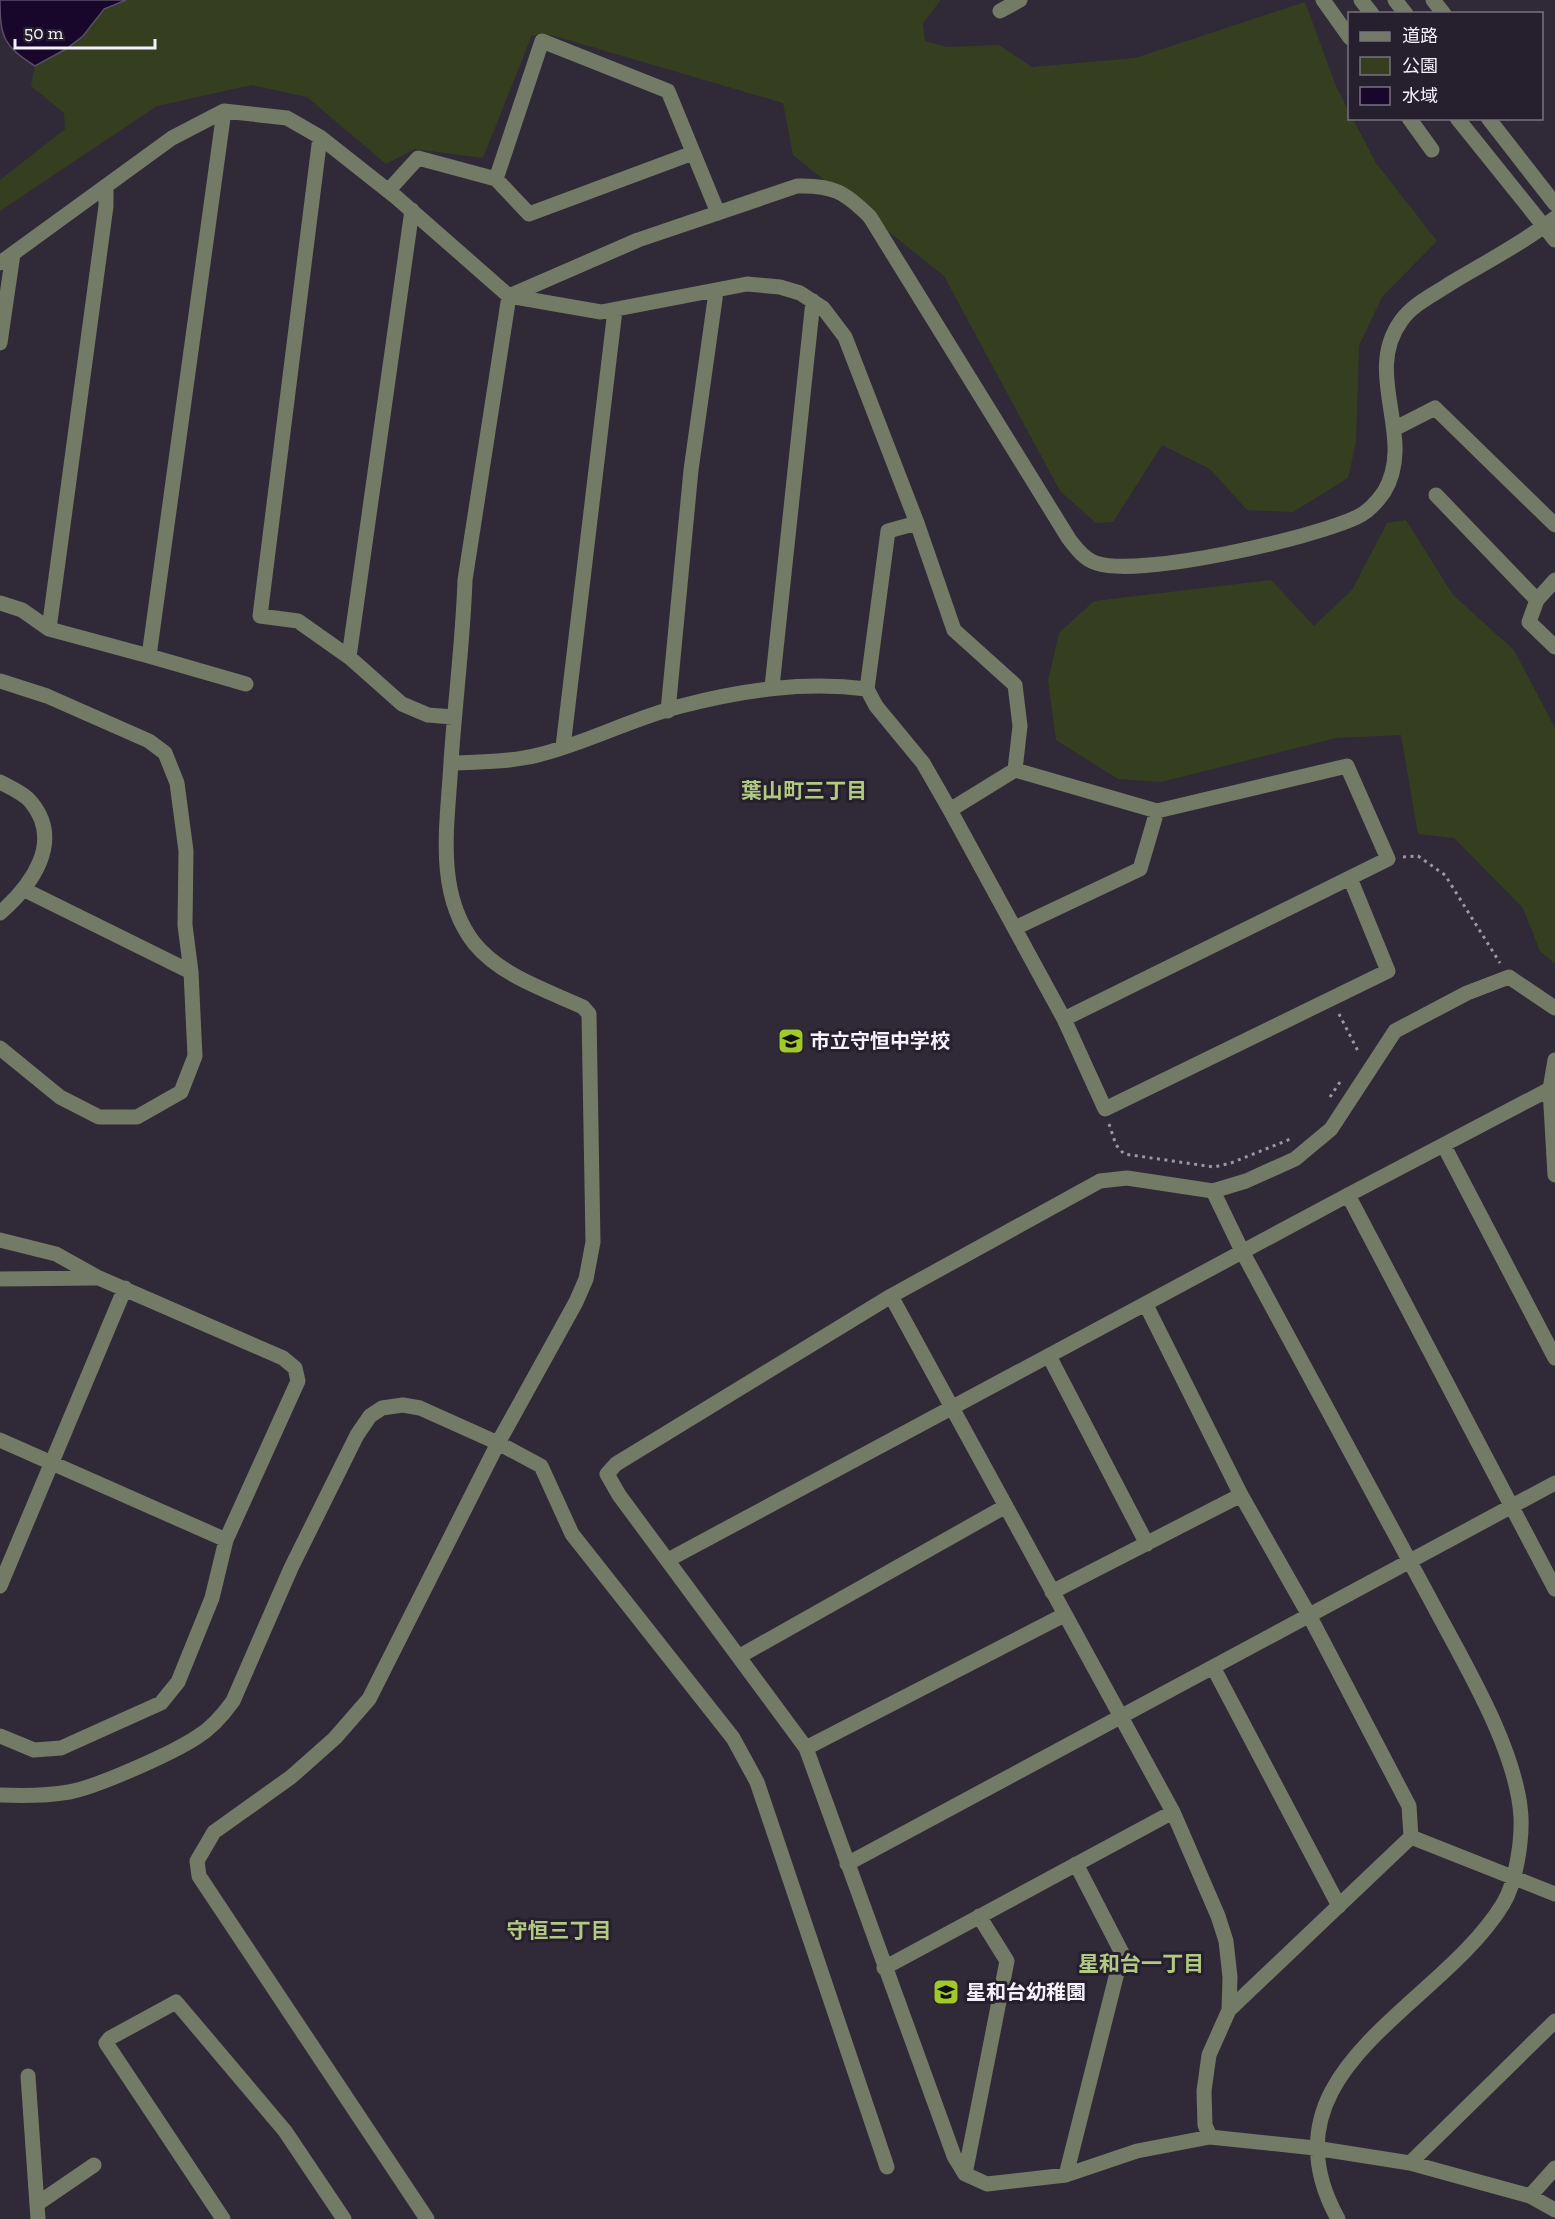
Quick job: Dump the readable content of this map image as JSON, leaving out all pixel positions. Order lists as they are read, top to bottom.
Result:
{
  "districts": ["葉山町三丁目", "守恒三丁目", "星和台一丁目"],
  "places": {
    "school or university": ["市立守恒中学校", "星和台幼稚園"]
  },
  "legend": ["道路", "公園", "水域"],
  "scale_bar": "50 m"
}
